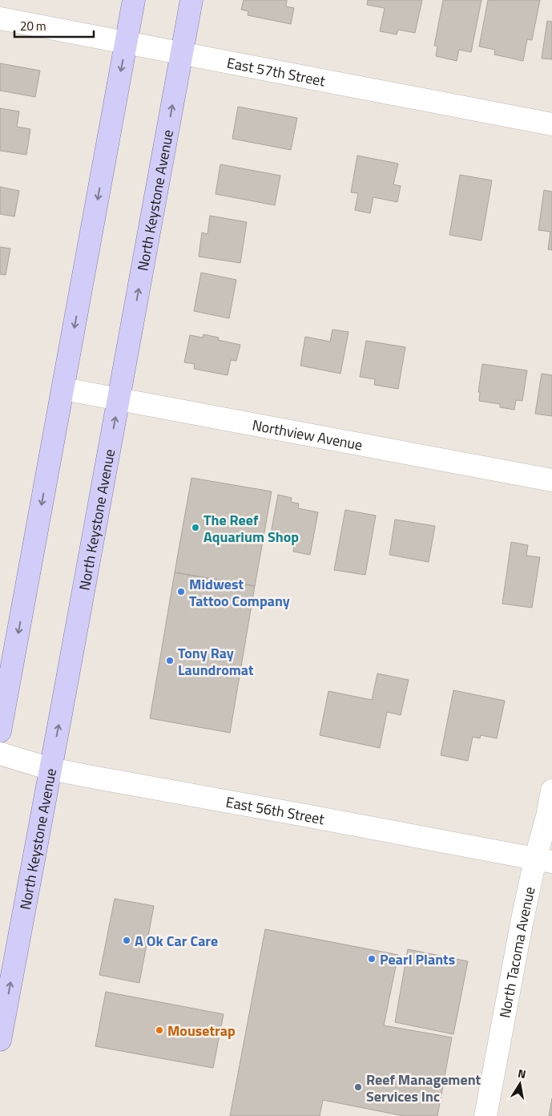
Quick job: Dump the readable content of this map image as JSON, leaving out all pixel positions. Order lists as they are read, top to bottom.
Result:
{
  "streets": {
    "main road": ["North Keystone Avenue"],
    "street": [
      "East 57th Street",
      "Northview Avenue",
      "East 56th Street",
      "North Tacoma Avenue"
    ]
  },
  "crossings": [
    ["East 57th Street", "North Keystone Avenue"],
    ["North Keystone Avenue", "Northview Avenue"],
    ["North Keystone Avenue", "East 56th Street"],
    ["East 56th Street", "North Tacoma Avenue"]
  ],
  "places": [
    "The Reef Aquarium Shop",
    "Midwest Tattoo Company",
    "Tony Ray Laundromat",
    "A Ok Car Care",
    "Pearl Plants",
    "Mousetrap",
    "Reef Management Services Inc"
  ],
  "scale_bar": "20 m",
  "north": "top"
}
